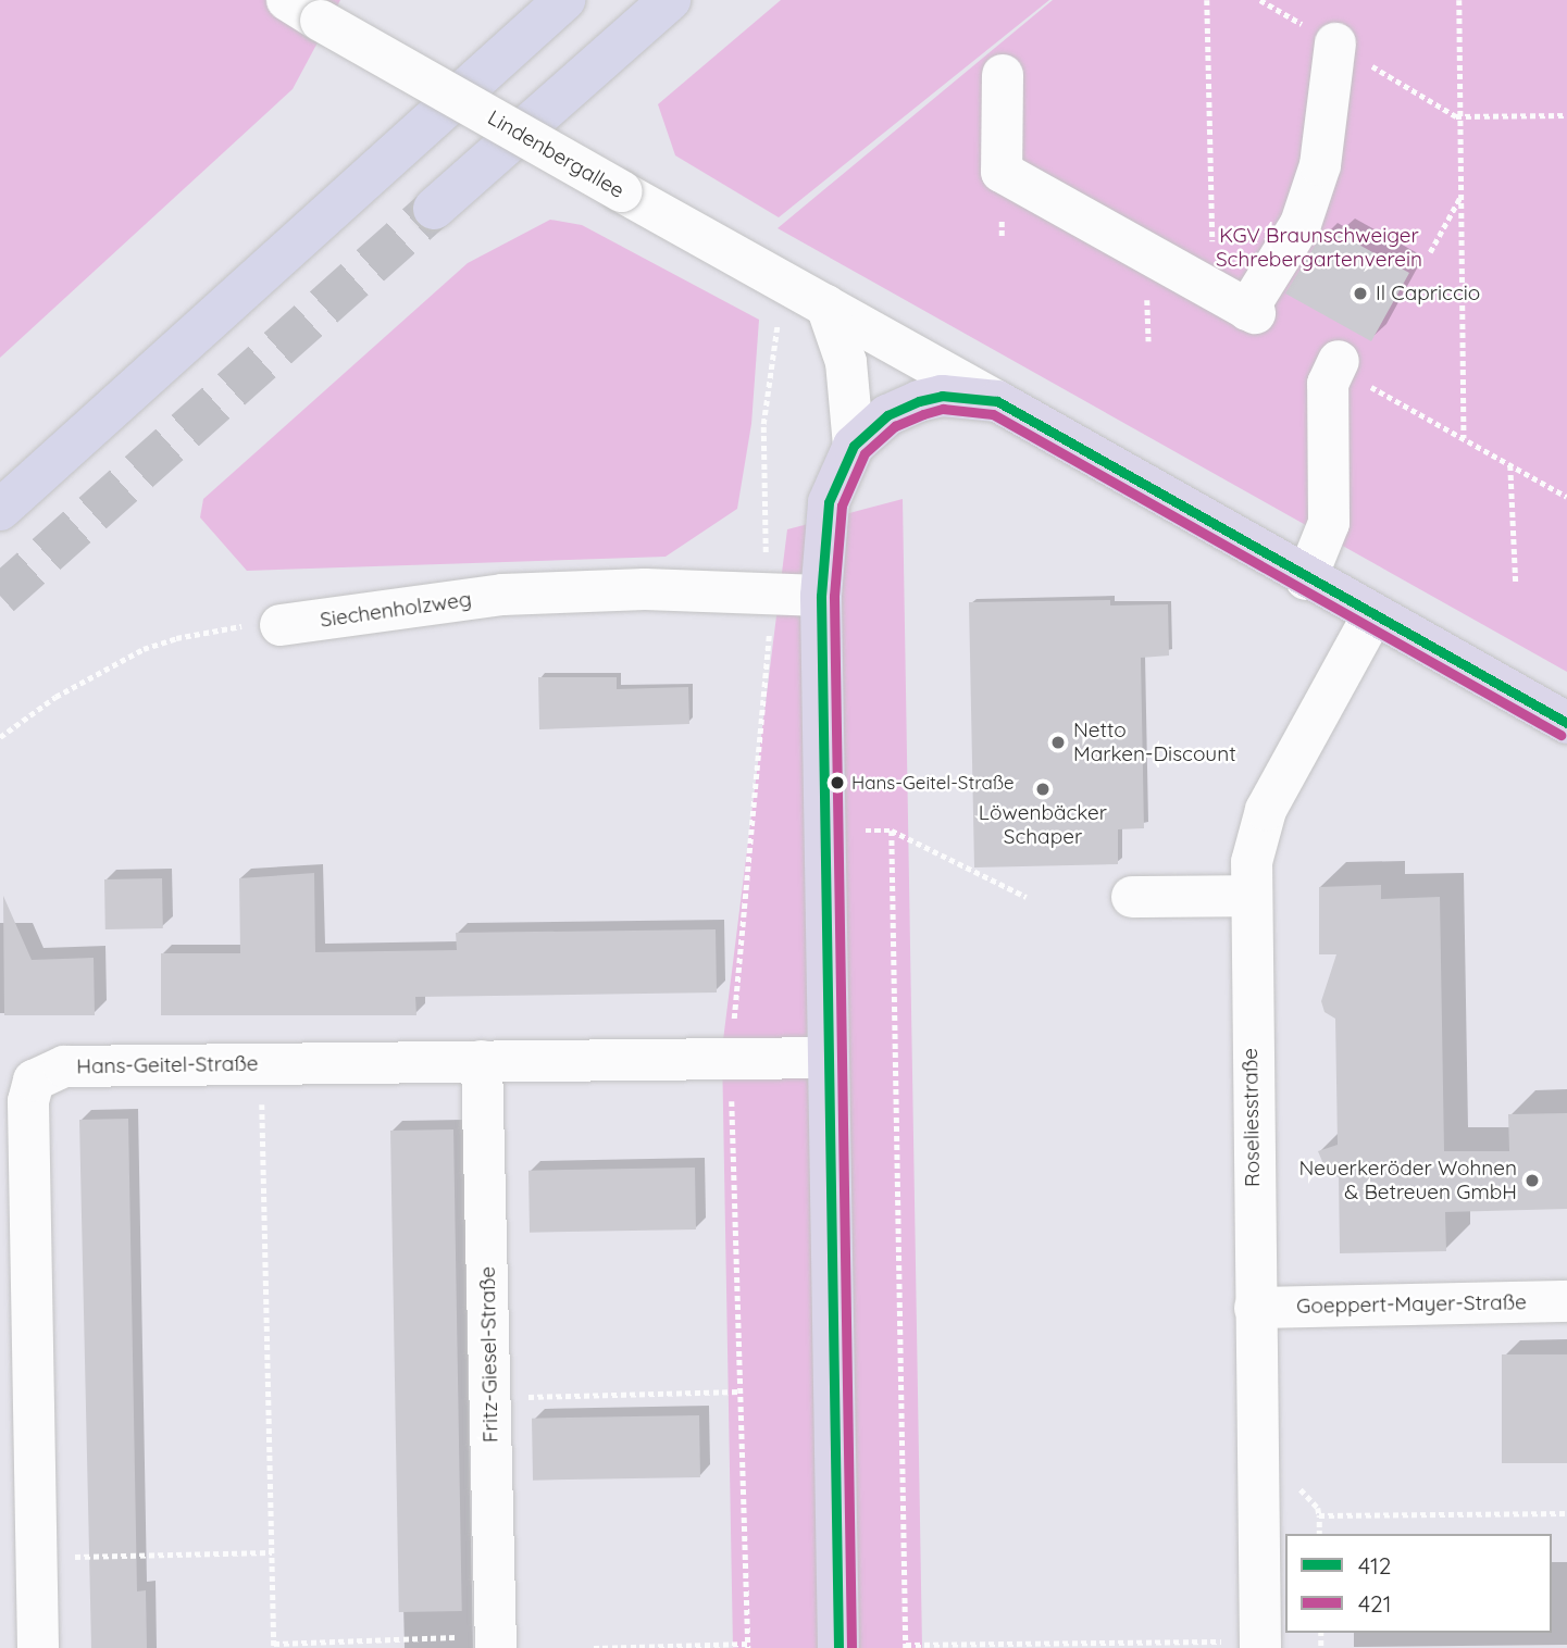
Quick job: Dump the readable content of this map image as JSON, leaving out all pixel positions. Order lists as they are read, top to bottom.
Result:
{
  "streets": {
    "street": [
      "Lindenbergallee",
      "Siechenholzweg",
      "Hans-Geitel-Straße",
      "Roseliesstraße",
      "Goeppert-Mayer-Straße",
      "Fritz-Giesel-Straße"
    ]
  },
  "crossings": [
    ["Hans-Geitel-Straße", "Fritz-Giesel-Straße"],
    ["Roseliesstraße", "Goeppert-Mayer-Straße"]
  ],
  "parks": ["KGV Braunschweiger Schrebergartenverein"],
  "places": [
    "Il Capriccio",
    "Netto Marken-Discount",
    "Hans-Geitel-Straße",
    "Löwenbäcker Schaper",
    "Neuerkeröder Wohnen & Betreuen GmbH"
  ],
  "lines": ["transit line 412", "transit line 421"],
  "legend": ["412", "421"]
}
